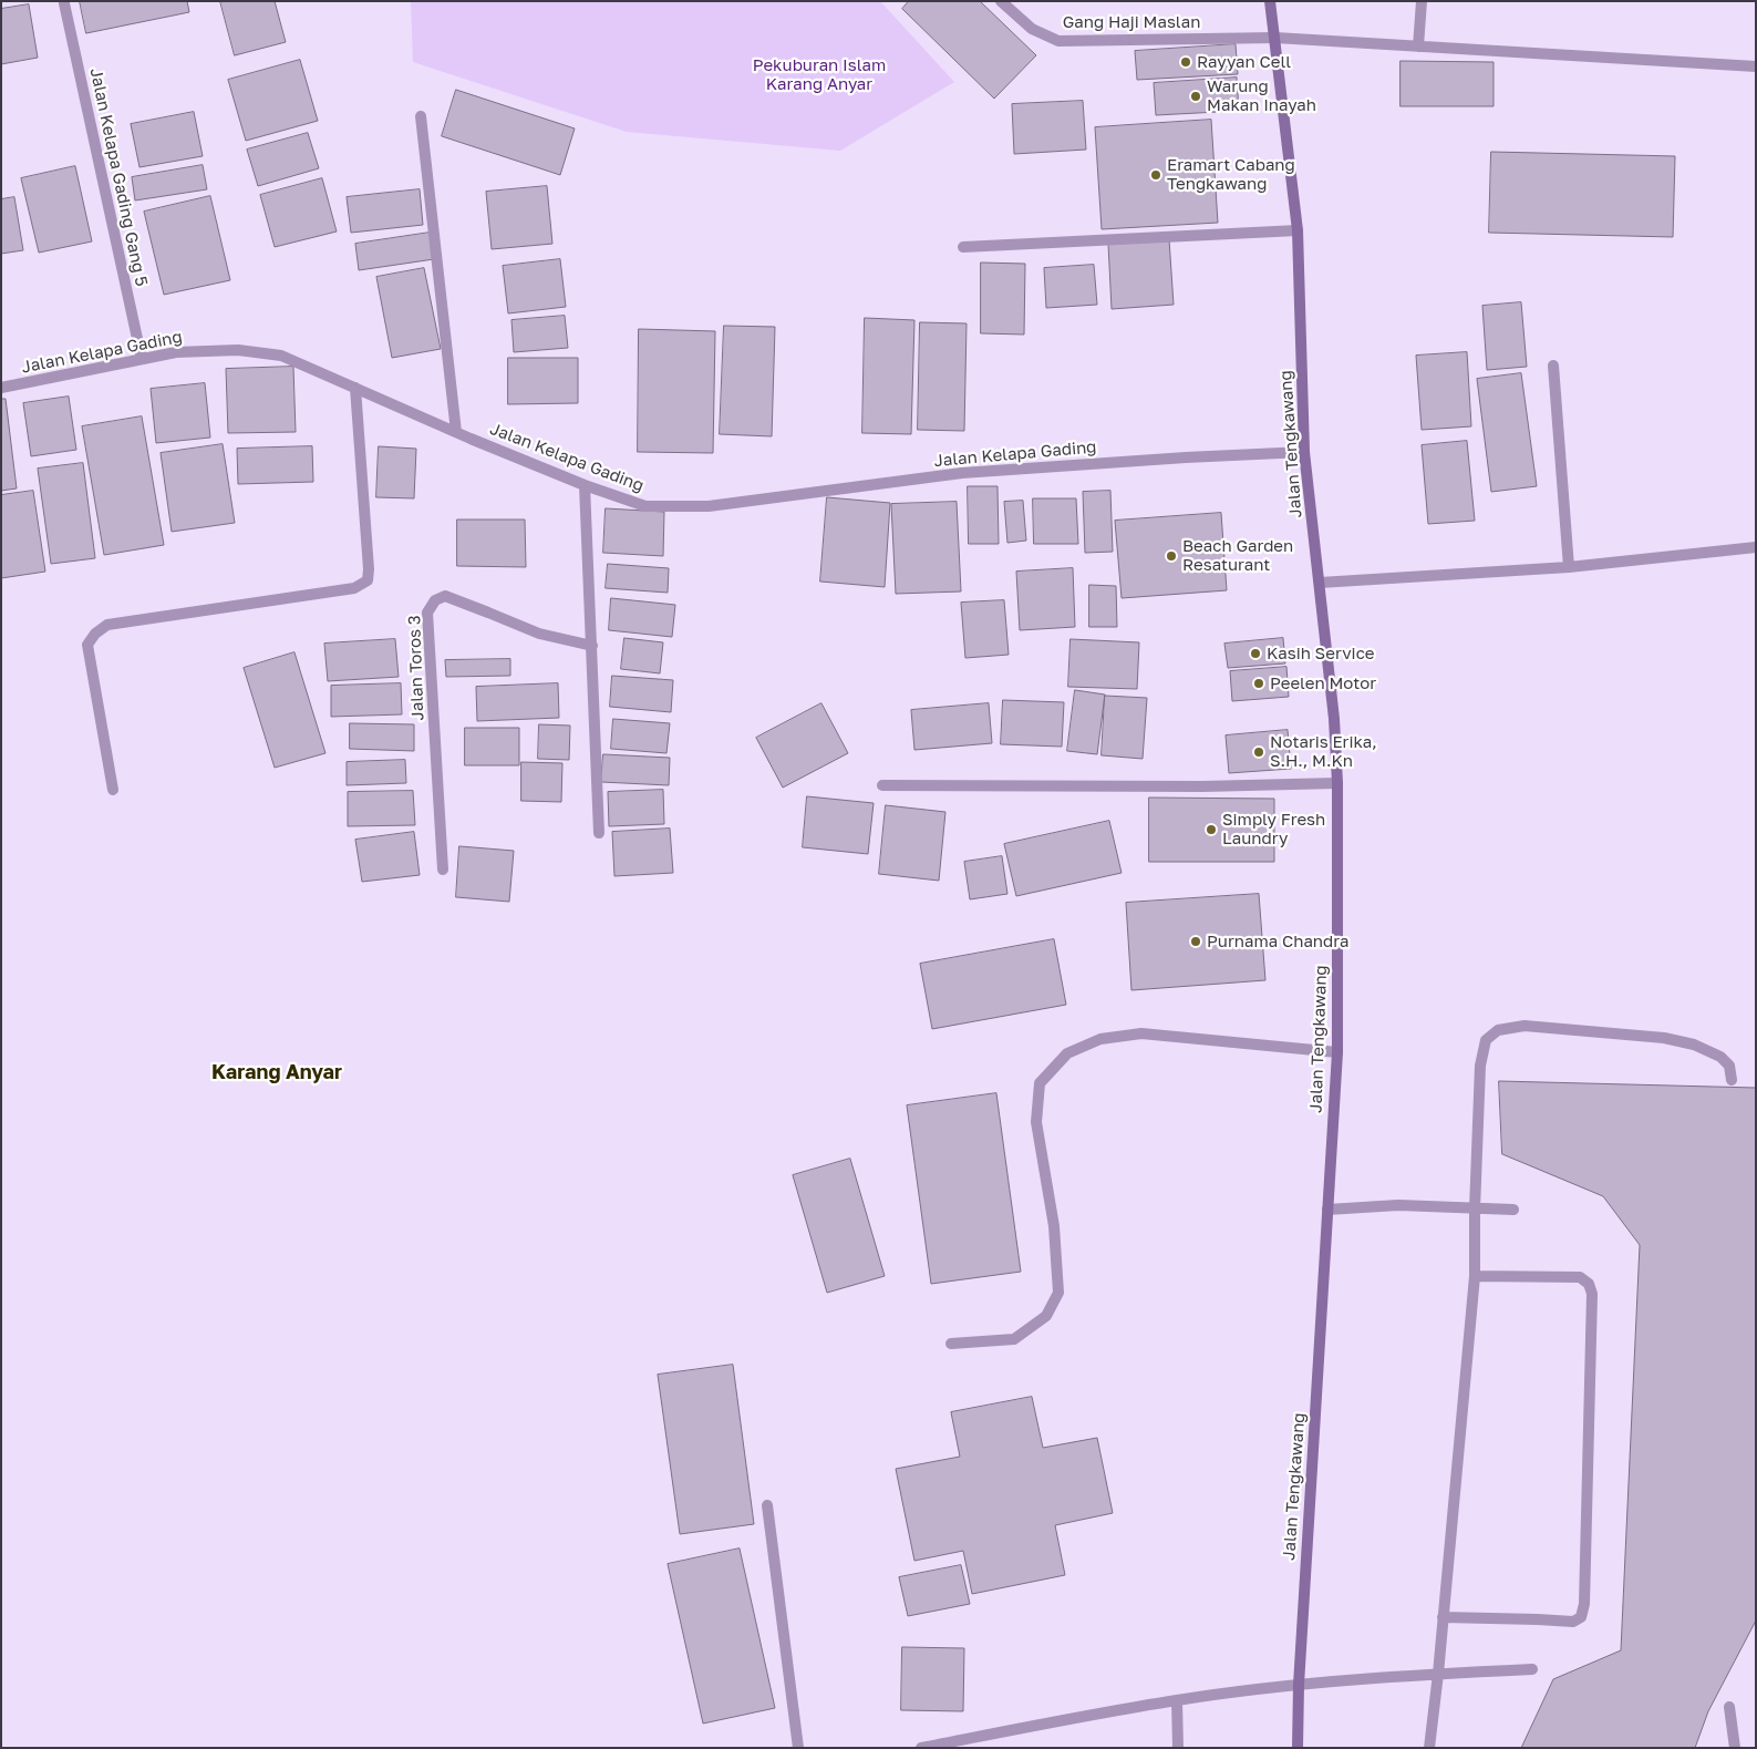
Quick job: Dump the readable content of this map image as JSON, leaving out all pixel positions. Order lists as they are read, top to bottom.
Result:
{
  "streets": {
    "street": [
      "Gang Haji Maslan",
      "Jalan Kelapa Gading Gang 5",
      "Jalan Kelapa Gading",
      "Jalan Tengkawang",
      "Jalan Toros 3"
    ]
  },
  "crossings": [
    ["Gang Haji Maslan", "Jalan Tengkawang"],
    ["Jalan Kelapa Gading Gang 5", "Jalan Kelapa Gading"],
    ["Jalan Kelapa Gading", "Jalan Tengkawang"]
  ],
  "districts": ["Karang Anyar"],
  "parks": ["Pekuburan Islam Karang Anyar"],
  "places": [
    "Rayyan Cell",
    "Warung Makan Inayah",
    "Eramart Cabang Tengkawang",
    "Beach Garden Resaturant",
    "Kasih Service",
    "Peelen Motor",
    "Notaris Erika, S.H., M.Kn",
    "Simply Fresh Laundry",
    "Purnama Chandra"
  ]
}
